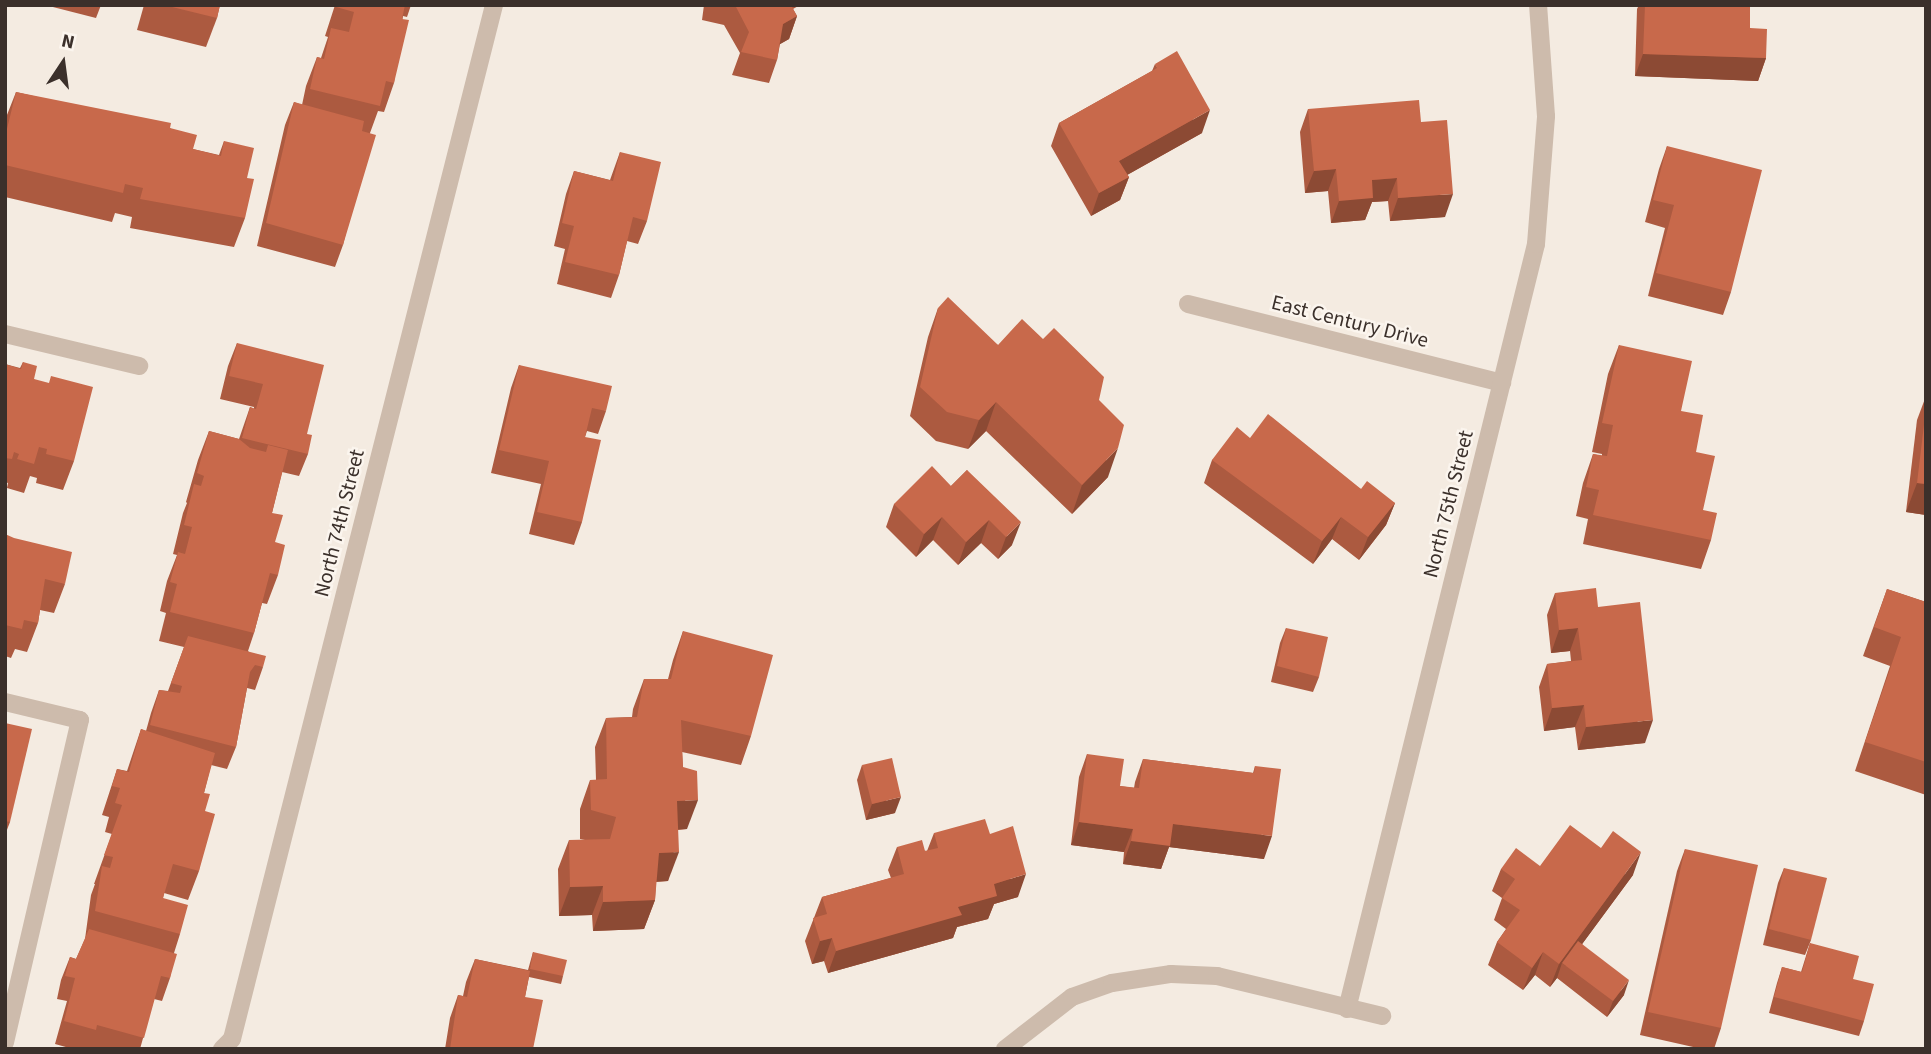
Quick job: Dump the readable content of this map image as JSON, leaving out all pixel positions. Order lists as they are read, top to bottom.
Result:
{
  "streets": {
    "street": ["East Century Drive", "North 75th Street", "North 74th Street"]
  },
  "crossings": [
    ["East Century Drive", "North 75th Street"]
  ],
  "north": "top"
}
